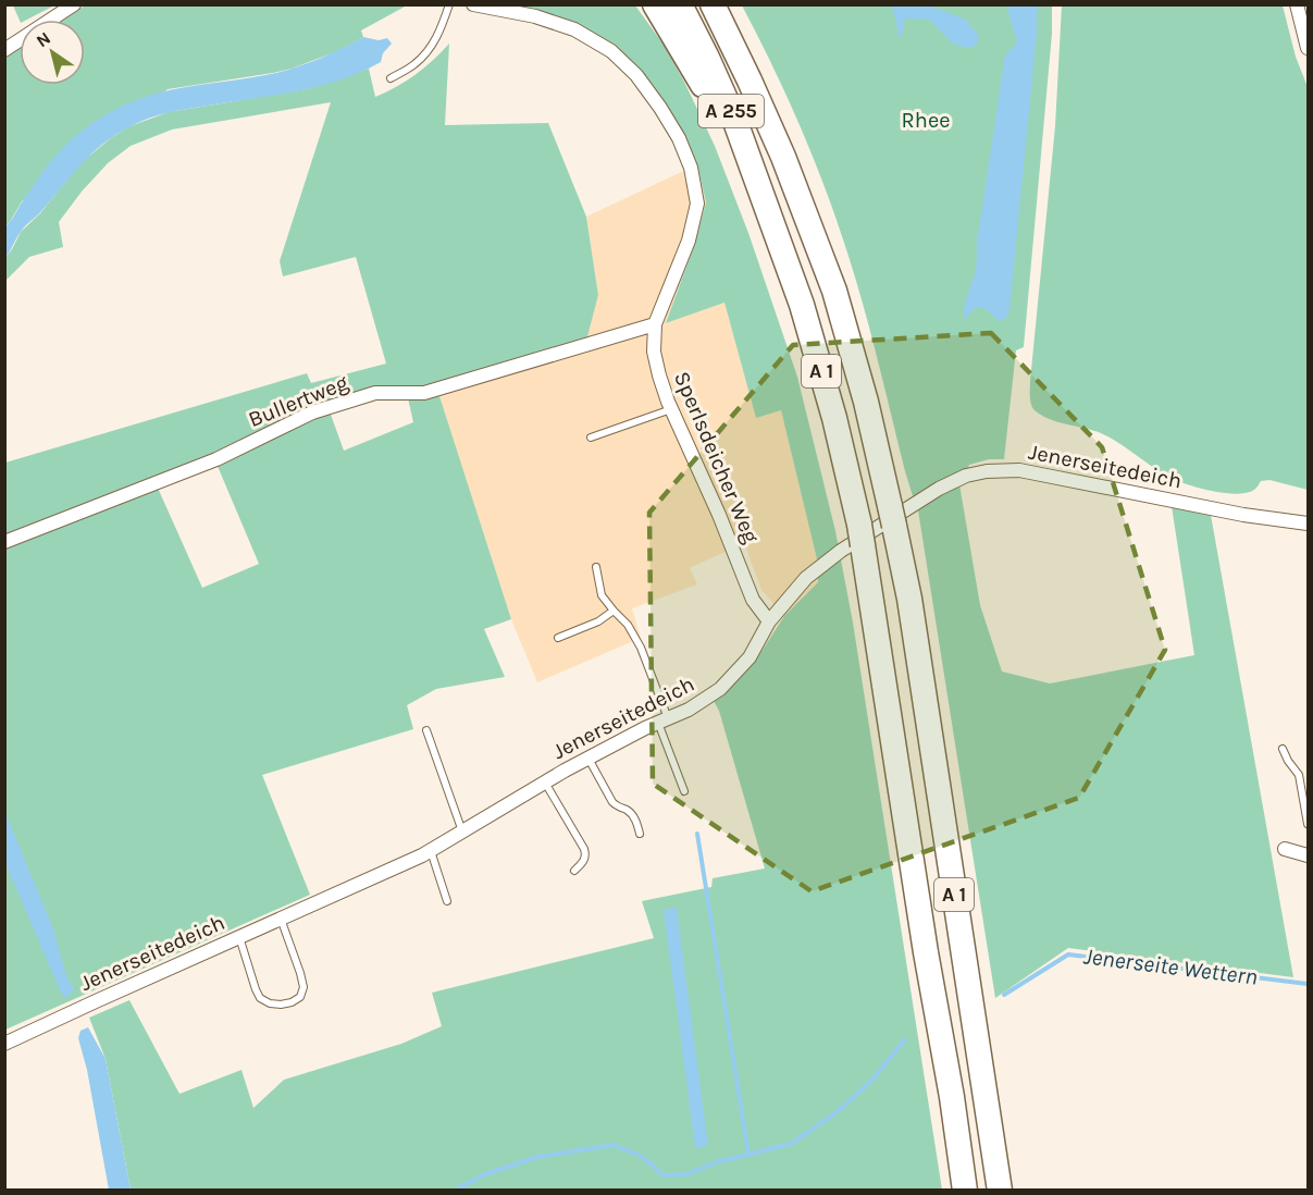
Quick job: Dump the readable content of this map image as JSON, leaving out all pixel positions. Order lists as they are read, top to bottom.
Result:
{
  "streets": {
    "highway": ["A 255", "A 1"],
    "street": ["Bullertweg", "Sperlsdeicher Weg", "Jenerseitedeich"]
  },
  "crossings": [
    ["A 255", "A 1"],
    ["Bullertweg", "Sperlsdeicher Weg"],
    ["Sperlsdeicher Weg", "Jenerseitedeich"]
  ],
  "water": ["Jenerseite Wettern"],
  "parks": ["Rhee"],
  "north": "top left"
}
